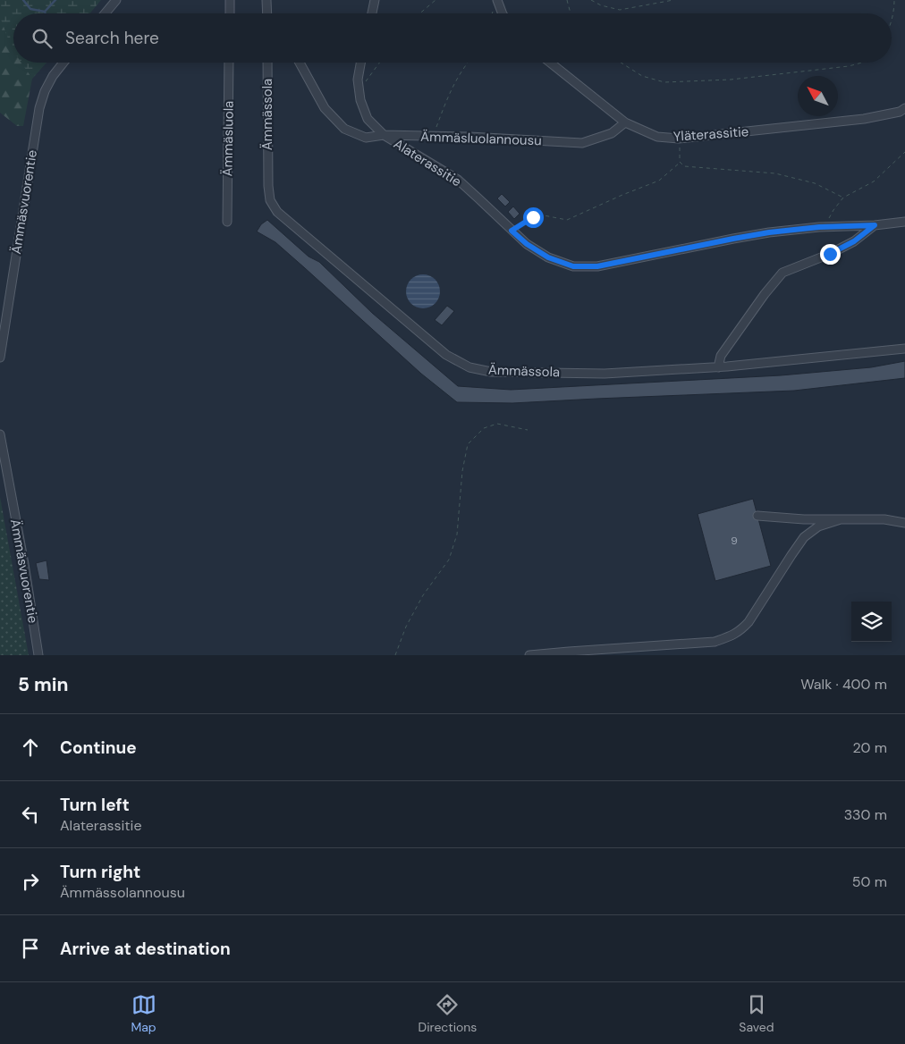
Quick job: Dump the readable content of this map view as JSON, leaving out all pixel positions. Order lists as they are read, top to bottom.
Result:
{
  "streets": {
    "street": [
      "Ämmässola",
      "Yläterassitie",
      "Ämmäsluola",
      "Ämmäsluolannousu",
      "Alaterassitie",
      "Ämmäsvuorentie"
    ]
  },
  "crossings": [
    ["Yläterassitie", "Ämmäsluolannousu"],
    ["Ämmäsluolannousu", "Alaterassitie"]
  ],
  "house_numbers": ["9"],
  "north": "top left",
  "page": {
    "search": "Search here",
    "heading": ["5 min", "Walk · 400 m"],
    "list": [
      ["Continue", "20 m"],
      ["Turn left", "Alaterassitie", "330 m"],
      ["Turn right", "Ämmässolannousu", "50 m"],
      "Arrive at destination"
    ],
    "nav": ["Map", "Directions", "Saved"]
  }
}
